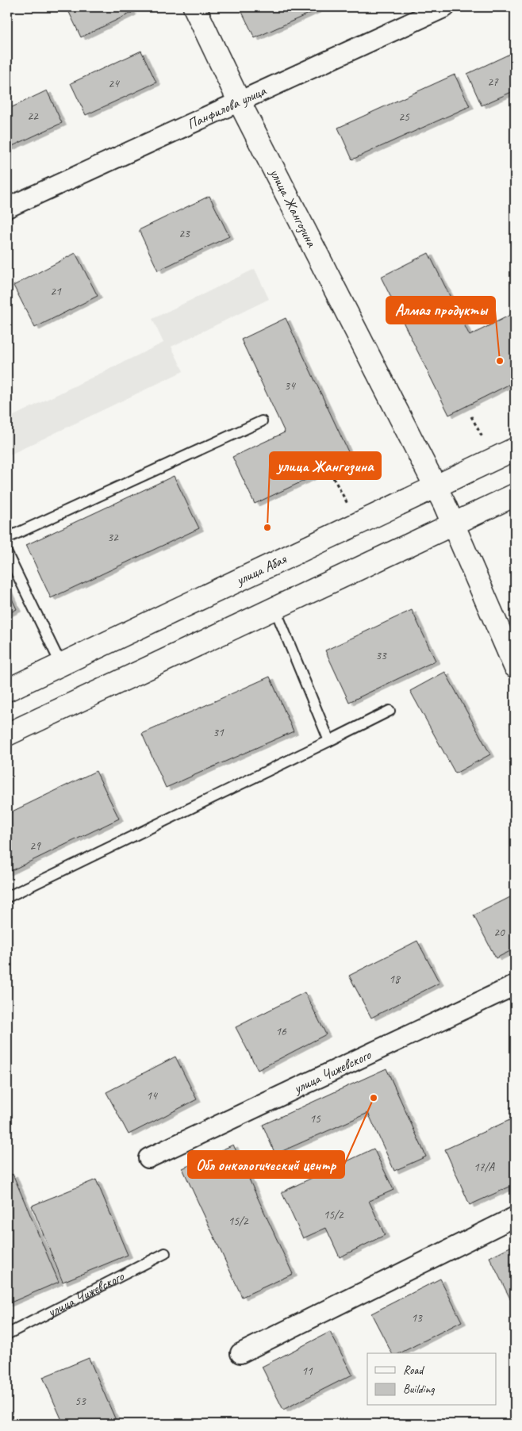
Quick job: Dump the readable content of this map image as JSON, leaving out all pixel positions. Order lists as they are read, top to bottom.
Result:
{
  "streets": {
    "main road": ["улица Жангозина", "улица Абая"],
    "street": ["Панфилова улица", "улица Чижевского"]
  },
  "crossings": [
    ["Панфилова улица", "улица Жангозина"],
    ["улица Жангозина", "улица Абая"]
  ],
  "places": ["Алмаз продукты", "улица Жангозина", "Обл онкологический центр"],
  "house_numbers": [
    "27",
    "24",
    "22",
    "25",
    "23",
    "21",
    "34",
    "32",
    "33",
    "31",
    "29",
    "20",
    "18",
    "16",
    "14",
    "15",
    "17/А",
    "15/2",
    "15/2",
    "13",
    "11",
    "53"
  ],
  "legend": ["Road", "Building"]
}
